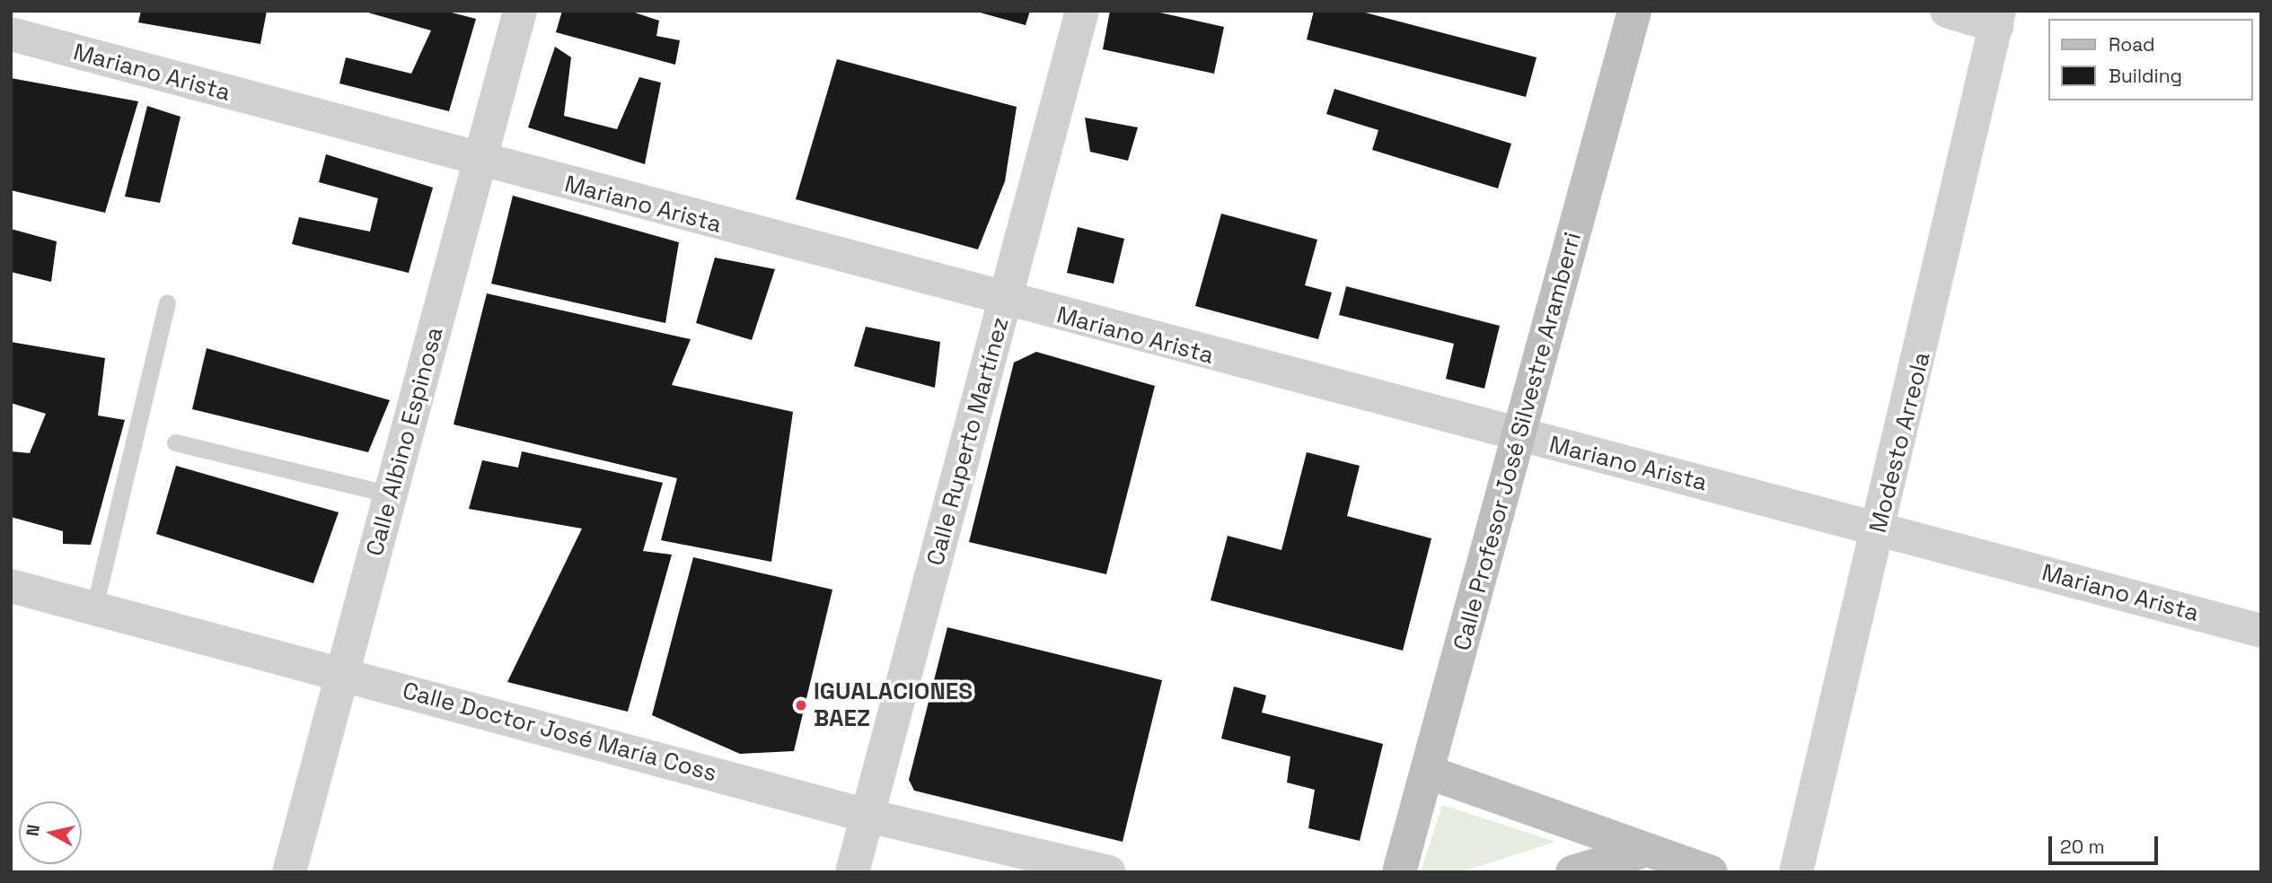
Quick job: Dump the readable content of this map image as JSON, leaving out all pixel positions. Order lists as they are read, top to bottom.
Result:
{
  "streets": {
    "main road": ["Calle Profesor José Silvestre Aramberri"],
    "street": [
      "Mariano Arista",
      "Calle Albino Espinosa",
      "Calle Ruperto Martínez",
      "Modesto Arreola",
      "Calle Doctor José María Coss"
    ]
  },
  "crossings": [
    ["Mariano Arista", "Calle Albino Espinosa"],
    ["Mariano Arista", "Calle Ruperto Martínez"],
    ["Mariano Arista", "Calle Profesor José Silvestre Aramberri"],
    ["Mariano Arista", "Modesto Arreola"],
    ["Calle Albino Espinosa", "Calle Doctor José María Coss"],
    ["Calle Ruperto Martínez", "Calle Doctor José María Coss"]
  ],
  "places": ["IGUALACIONES BAEZ"],
  "legend": ["Road", "Building"],
  "scale_bar": "20 m",
  "north": "left"
}
